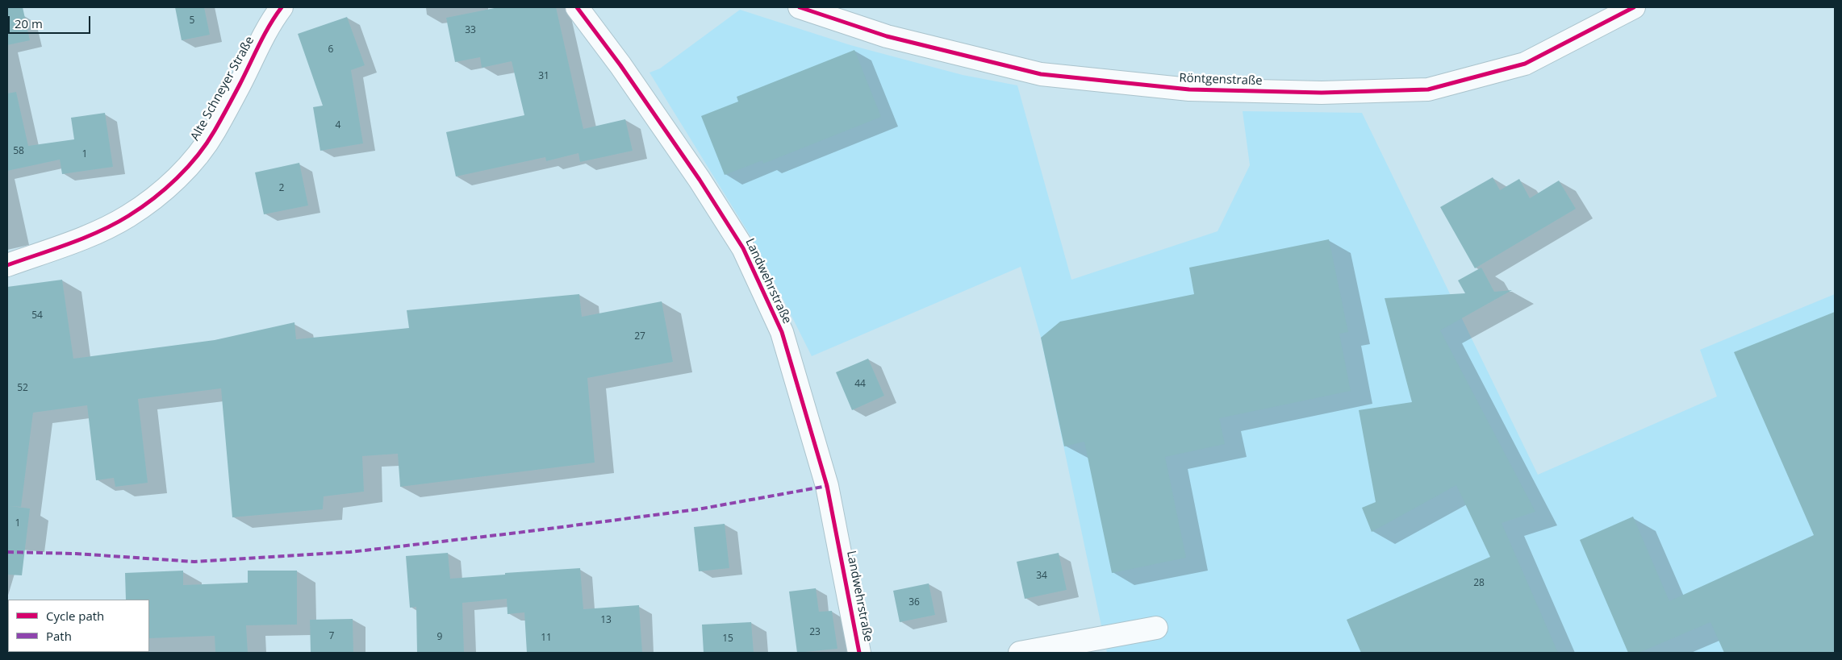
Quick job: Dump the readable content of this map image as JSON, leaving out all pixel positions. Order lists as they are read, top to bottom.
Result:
{
  "streets": {
    "street": ["Röntgenstraße", "Alte Schneyer Straße", "Landwehrstraße"]
  },
  "house_numbers": [
    "5",
    "33",
    "6",
    "31",
    "4",
    "58",
    "1",
    "2",
    "54",
    "27",
    "44",
    "52",
    "1",
    "34",
    "28",
    "36",
    "13",
    "23",
    "7",
    "9",
    "11",
    "15"
  ],
  "legend": ["Cycle path", "Path"],
  "scale_bar": "20 m"
}
